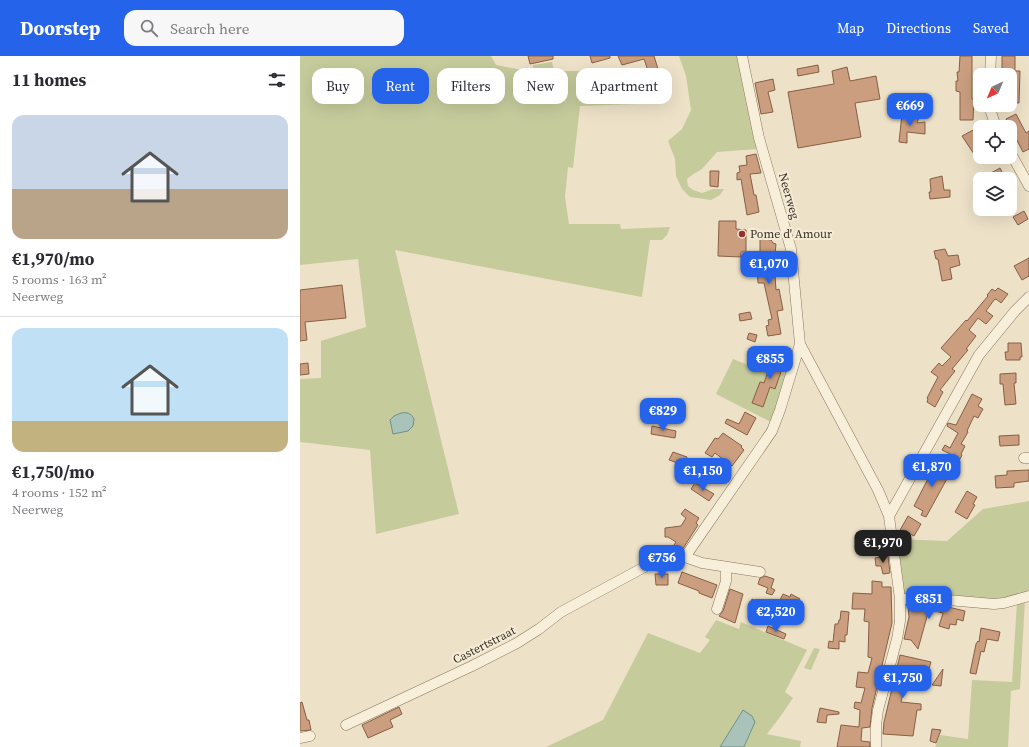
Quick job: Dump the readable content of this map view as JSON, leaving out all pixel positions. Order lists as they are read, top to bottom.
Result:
{
  "streets": {
    "street": ["Neerweg", "Castertstraat"]
  },
  "crossings": [
    ["Neerweg", "Castertstraat"]
  ],
  "places": ["Pome d' Amour"],
  "north": "bottom left",
  "page": {
    "header": "Doorstep",
    "search": "Search here",
    "nav": ["Map", "Directions", "Saved"],
    "heading": "11 homes",
    "chip": [
      "Buy",
      "Rent",
      "Filters",
      "New",
      "Apartment"
    ],
    "price": [
      "€669",
      "€1,070",
      "€855",
      "€829",
      "€1,870",
      "€1,150",
      "€1,970",
      "€756",
      "€851",
      "€2,520",
      "€1,750"
    ],
    "list": [
      {
        "name": "€1,970/mo",
        "note": "5 rooms · 163 m² · Neerweg"
      },
      {
        "name": "€1,750/mo",
        "note": "4 rooms · 152 m² · Neerweg"
      }
    ]
  }
}
